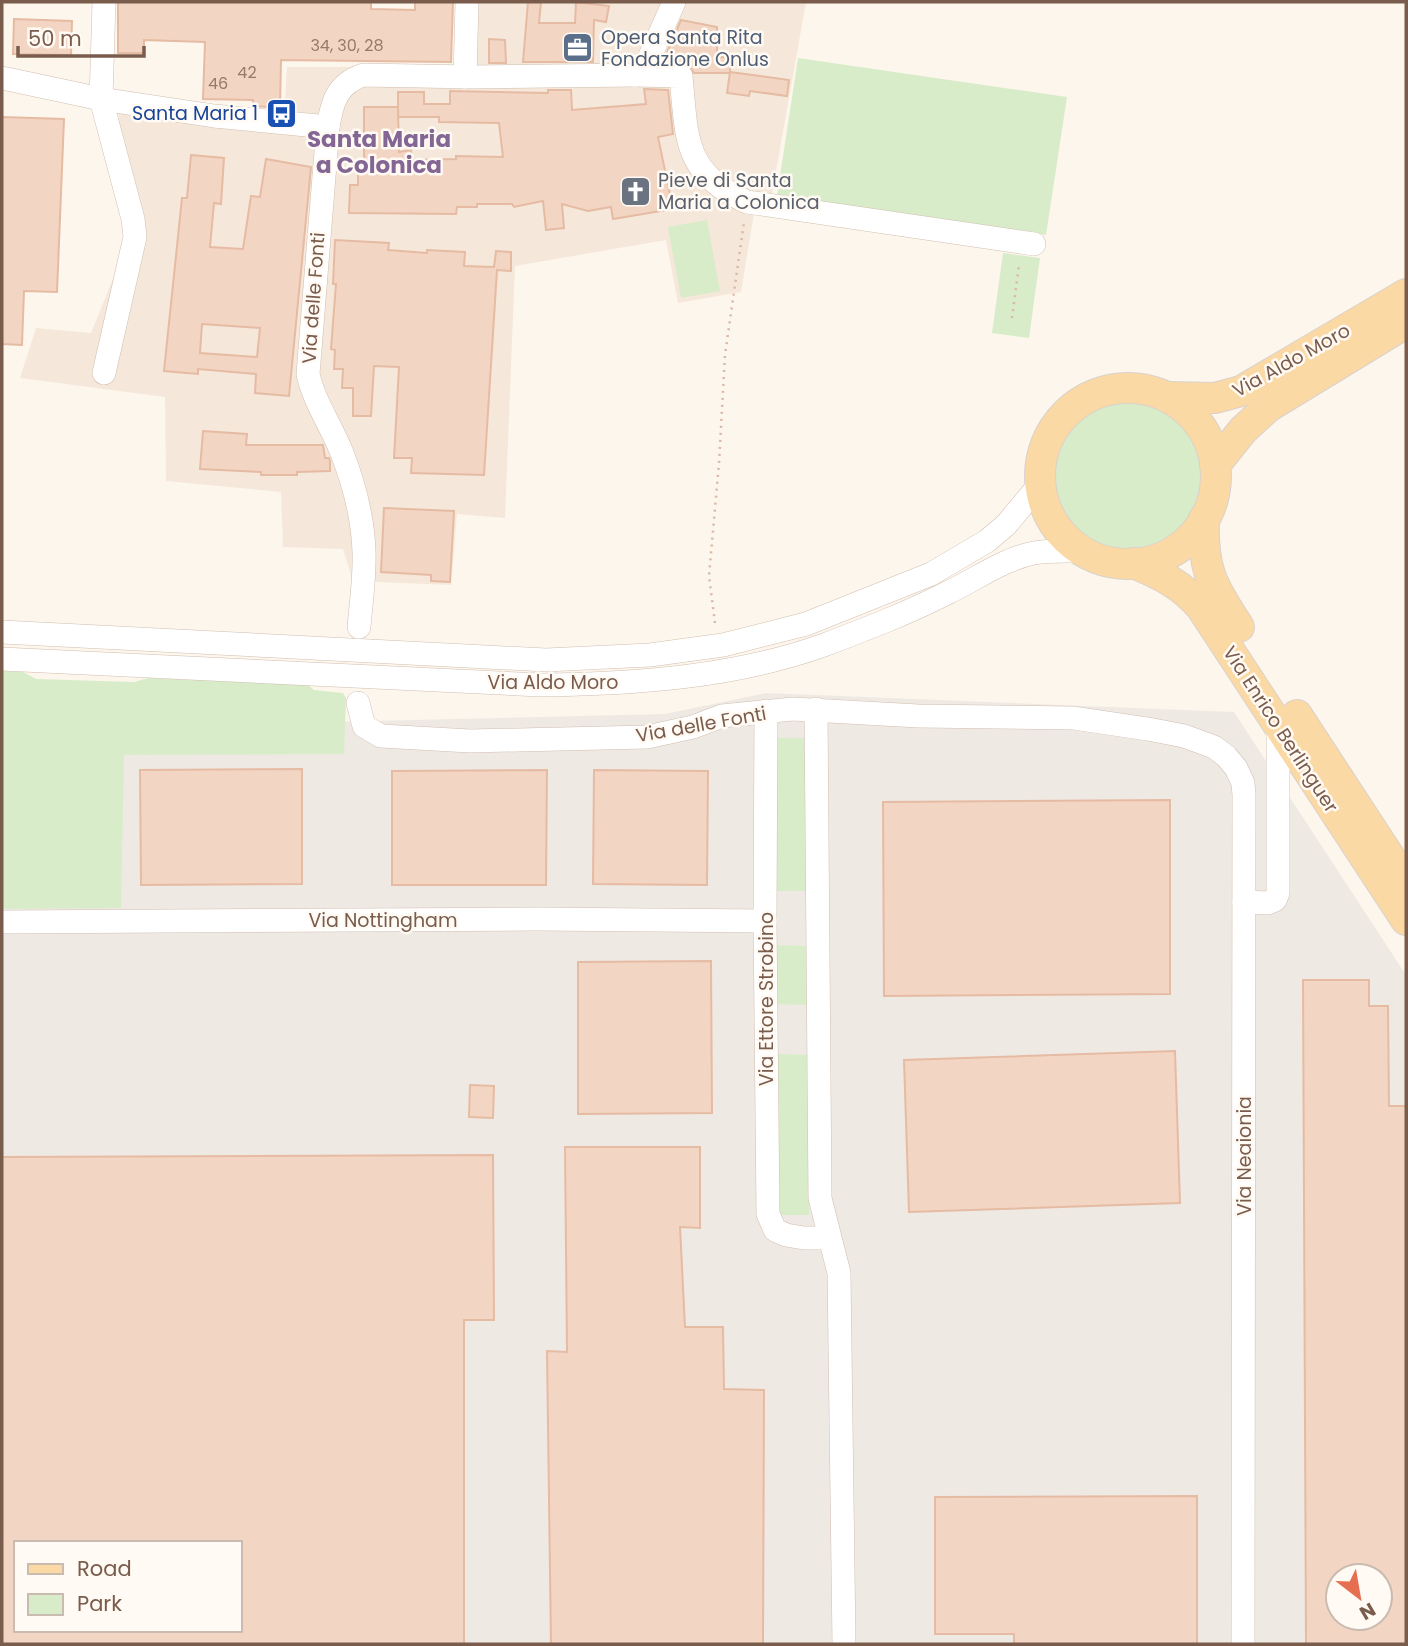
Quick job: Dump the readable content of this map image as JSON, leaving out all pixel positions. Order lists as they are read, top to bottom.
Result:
{
  "streets": {
    "main road": ["Via Aldo Moro", "Via Enrico Berlinguer"],
    "street": [
      "Via delle Fonti",
      "Via Nottingham",
      "Via Ettore Strobino",
      "Via Neaionia"
    ]
  },
  "crossings": [
    ["Via delle Fonti", "Via Ettore Strobino"],
    ["Via delle Fonti", "Via Neaionia"],
    ["Via Aldo Moro", "Via Enrico Berlinguer"],
    ["Via Nottingham", "Via Ettore Strobino"]
  ],
  "districts": ["Santa Maria a Colonica"],
  "places": {
    "office": ["Opera Santa Rita Fondazione Onlus"],
    "bus stop": ["Santa Maria 1"],
    "church": ["Pieve di Santa Maria a Colonica"]
  },
  "house_numbers": ["34, 30, 28", "42", "46"],
  "legend": ["Road", "Park"],
  "scale_bar": "50 m",
  "north": "bottom right"
}
